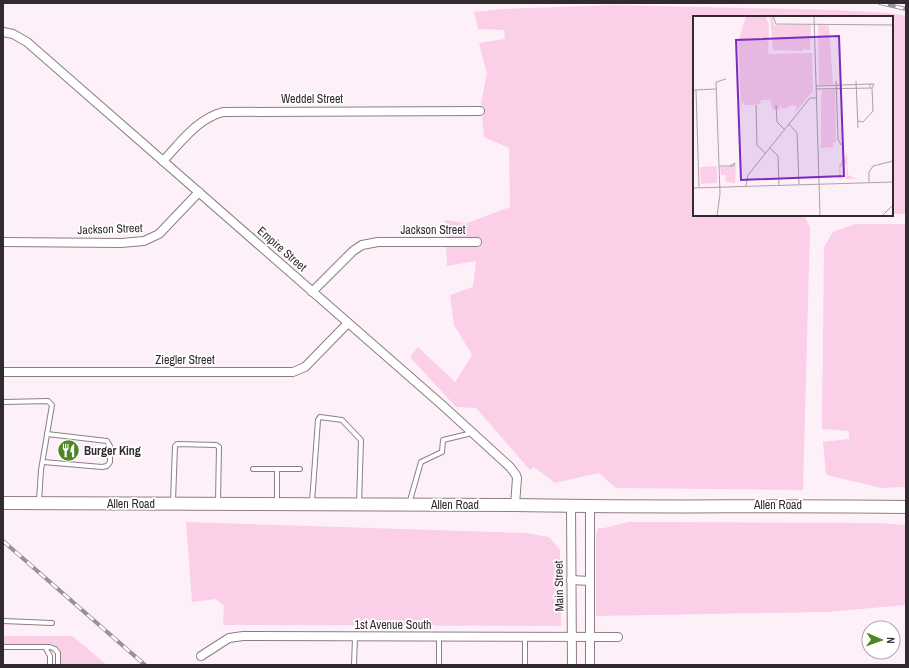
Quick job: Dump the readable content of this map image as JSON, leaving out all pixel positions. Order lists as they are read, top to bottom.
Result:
{
  "streets": {
    "main road": ["Allen Road"],
    "street": [
      "Weddel Street",
      "Jackson Street",
      "Empire Street",
      "Ziegler Street",
      "Main Street",
      "1st Avenue South"
    ]
  },
  "crossings": [
    ["Weddel Street", "Empire Street"],
    ["Jackson Street", "Empire Street"],
    ["Empire Street", "Ziegler Street"],
    ["Empire Street", "Allen Road"],
    ["Allen Road", "Main Street"],
    ["Main Street", "1st Avenue South"]
  ],
  "places": {
    "restaurant": ["Burger King"]
  },
  "north": "right"
}
